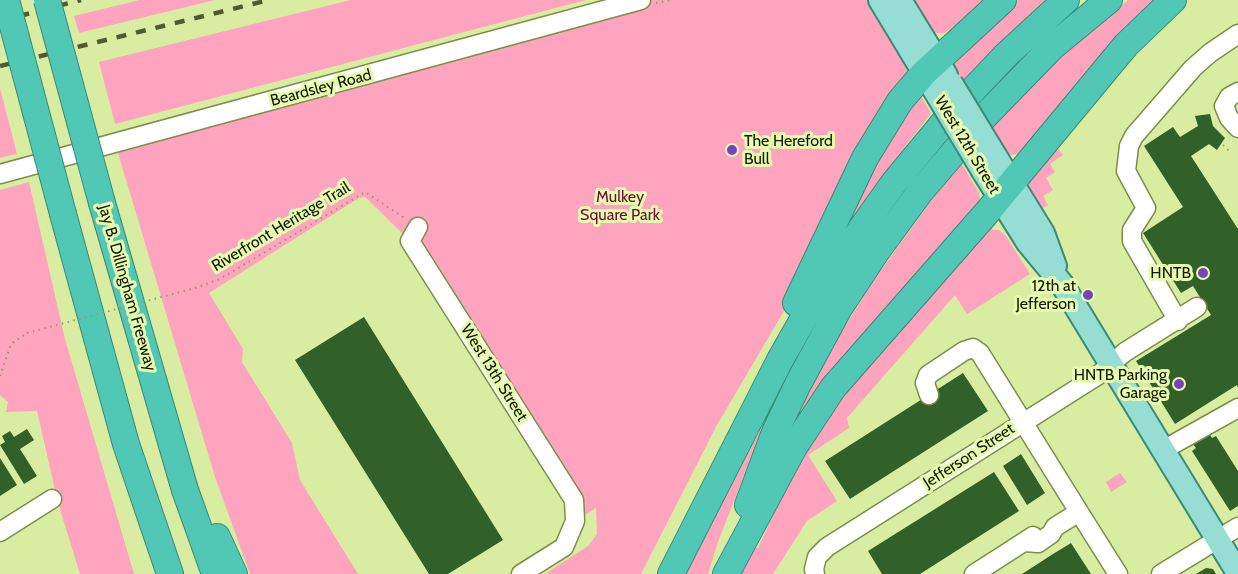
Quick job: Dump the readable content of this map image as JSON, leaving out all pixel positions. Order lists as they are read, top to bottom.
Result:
{
  "streets": {
    "highway": ["Jay B. Dillingham Freeway"],
    "main road": ["West 12th Street"],
    "street": ["Beardsley Road", "West 13th Street", "Jefferson Street"],
    "path": ["Riverfront Heritage Trail"]
  },
  "crossings": [
    ["West 12th Street", "Jefferson Street"],
    ["Riverfront Heritage Trail", "West 13th Street"]
  ],
  "parks": ["Mulkey Square Park"],
  "places": [
    "The Hereford Bull",
    "HNTB",
    "12th at Jefferson",
    "HNTB Parking Garage"
  ]
}
